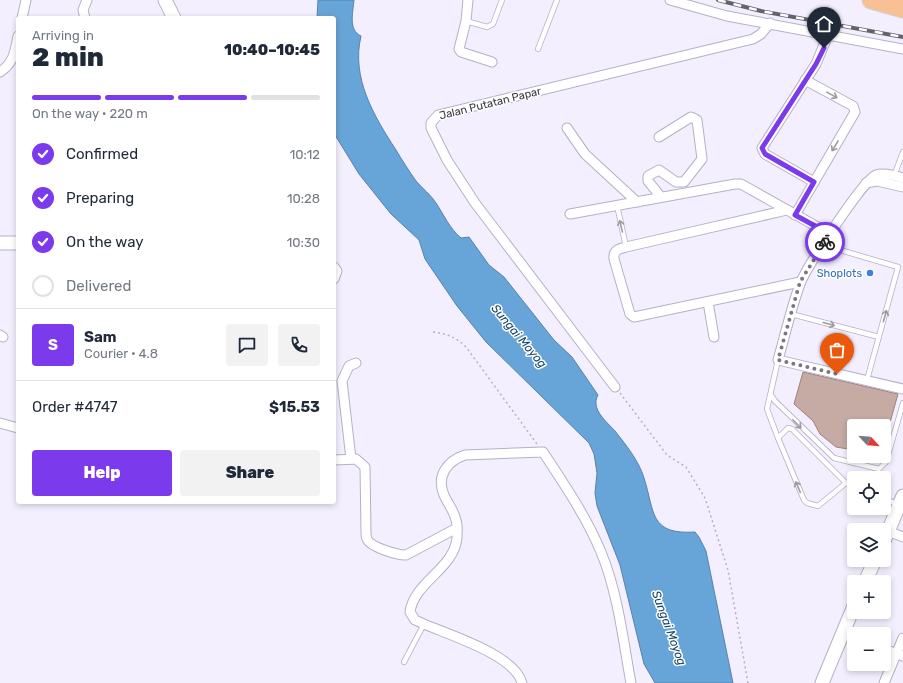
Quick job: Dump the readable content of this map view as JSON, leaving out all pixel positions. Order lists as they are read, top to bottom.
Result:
{
  "streets": {
    "street": ["Jalan Putatan Papar"]
  },
  "water": ["Sungai Moyog"],
  "places": ["Shoplots"],
  "north": "bottom right",
  "page": {
    "heading": ["2 min", "Arriving in", "10:40–10:45"],
    "panel": [
      "Sam",
      "Courier · 4.8",
      "Order #4747",
      "$15.53"
    ],
    "bar": "On the way · 220 m",
    "list": [
      ["Confirmed", "10:12"],
      ["Preparing", "10:28"],
      ["On the way", "10:30"],
      "Delivered"
    ],
    "round": "S",
    "map_buttons": ["+", "−"],
    "buttons": ["Help", "Share"]
  }
}
